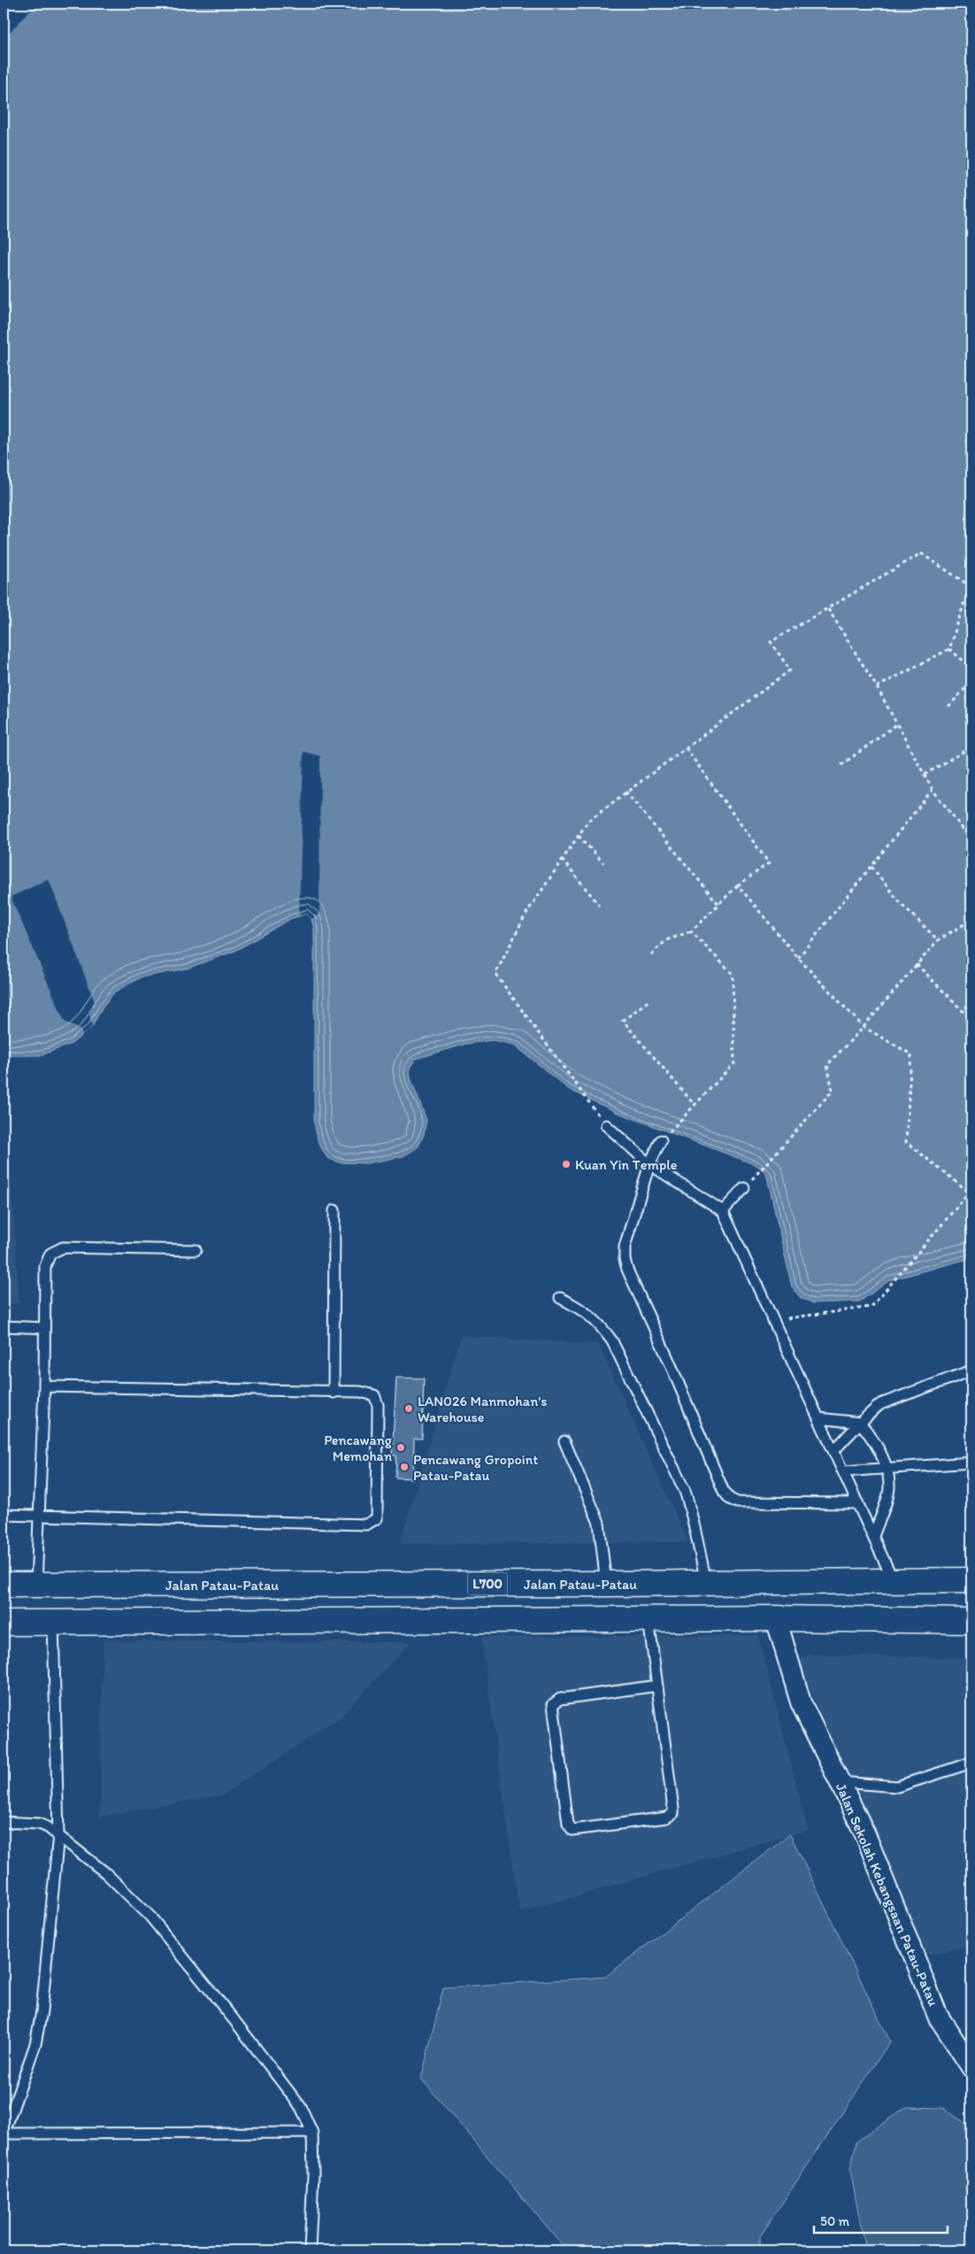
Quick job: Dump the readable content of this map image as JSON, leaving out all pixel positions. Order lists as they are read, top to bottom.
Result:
{
  "streets": {
    "main road": ["L700", "Jalan Patau-Patau"],
    "street": ["Jalan Sekolah Kebangsaan Patau-Patau"]
  },
  "places": [
    "Kuan Yin Temple",
    "LAN026 Manmohan's Warehouse",
    "Pencawang Memohan",
    "Pencawang Gropoint Patau-Patau"
  ],
  "scale_bar": "50 m"
}
